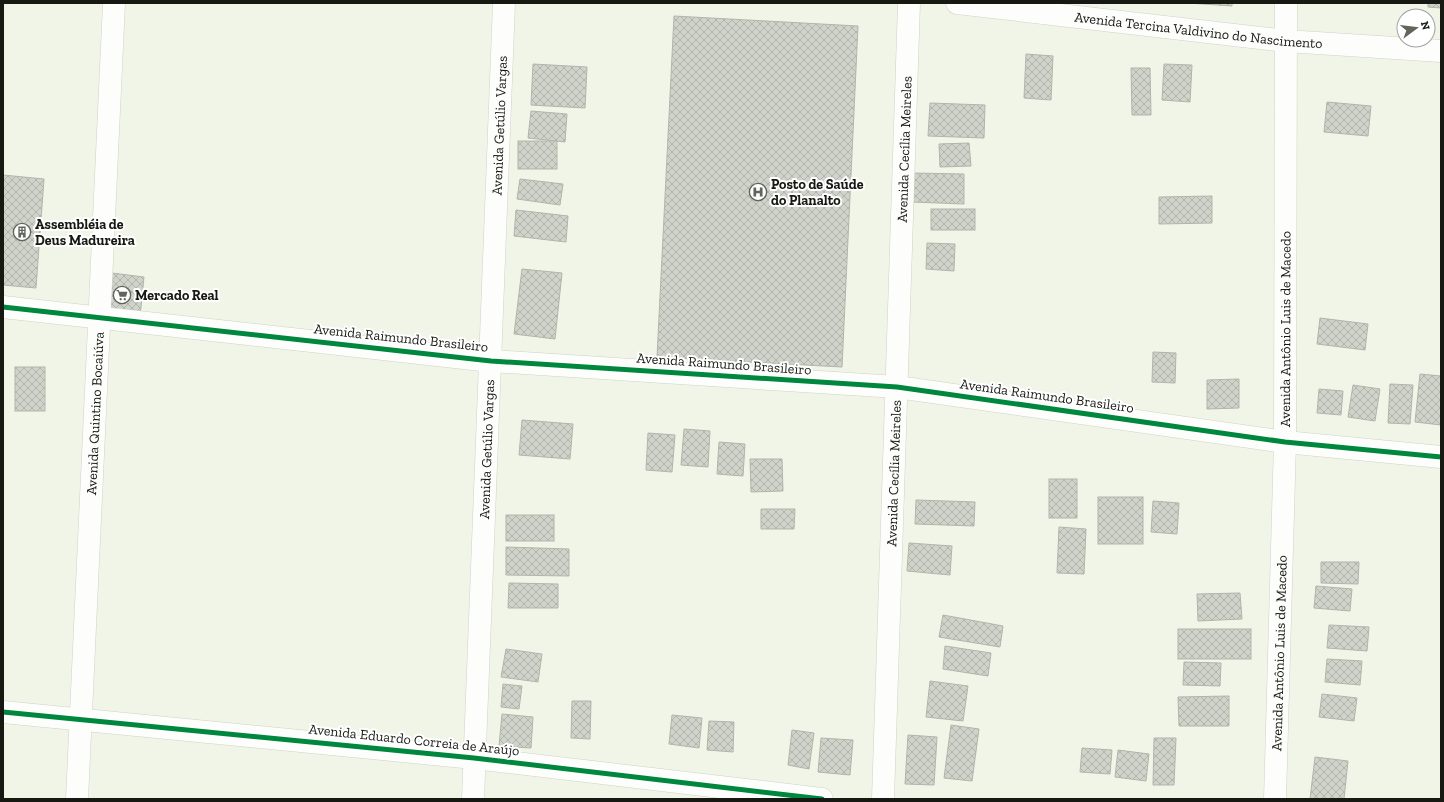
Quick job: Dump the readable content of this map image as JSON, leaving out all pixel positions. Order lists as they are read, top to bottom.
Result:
{
  "streets": {
    "street": [
      "Avenida Tercina Valdivino do Nascimento",
      "Avenida Getúlio Vargas",
      "Avenida Cecília Meireles",
      "Avenida Antônio Luis de Macedo",
      "Avenida Raimundo Brasileiro",
      "Avenida Quintino Bocaiúva",
      "Avenida Eduardo Correia de Araújo"
    ]
  },
  "crossings": [
    ["Avenida Tercina Valdivino do Nascimento", "Avenida Antônio Luis de Macedo"],
    ["Avenida Getúlio Vargas", "Avenida Raimundo Brasileiro"],
    ["Avenida Getúlio Vargas", "Avenida Eduardo Correia de Araújo"],
    ["Avenida Cecília Meireles", "Avenida Raimundo Brasileiro"],
    ["Avenida Antônio Luis de Macedo", "Avenida Raimundo Brasileiro"],
    ["Avenida Raimundo Brasileiro", "Avenida Quintino Bocaiúva"],
    ["Avenida Quintino Bocaiúva", "Avenida Eduardo Correia de Araújo"]
  ],
  "places": {
    "hospital": ["Posto de Saúde do Planalto"],
    "building": ["Assembléia de Deus Madureira"],
    "supermarket": ["Mercado Real"]
  },
  "north": "right"
}
